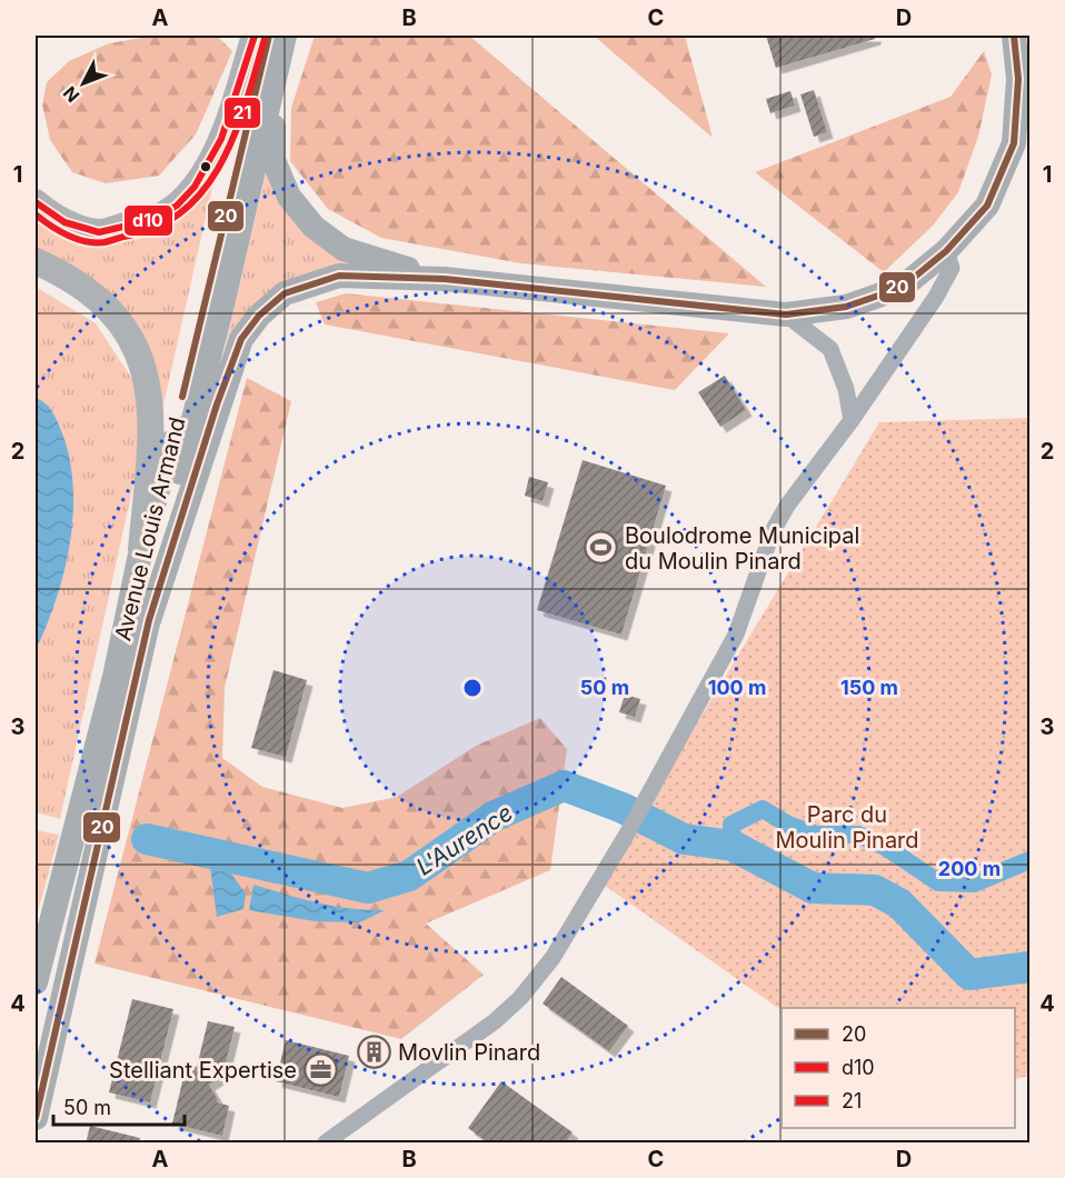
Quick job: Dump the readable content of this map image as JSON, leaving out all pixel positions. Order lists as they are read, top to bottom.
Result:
{
  "streets": {
    "main road": ["Avenue Louis Armand"]
  },
  "water": ["L'Aurence"],
  "parks": ["Parc du Moulin Pinard"],
  "places": {
    "sports": ["Boulodrome Municipal du Moulin Pinard"],
    "building": ["Movlin Pinard"],
    "office": ["Stelliant Expertise"]
  },
  "lines": ["transit line 20", "transit line d10", "transit line 21"],
  "legend": ["20", "d10", "21"],
  "scale_bar": "50 m",
  "north": "bottom left",
  "grid": {
    "columns": [
      "A",
      "B",
      "C",
      "D"
    ],
    "rows": [
      "1",
      "2",
      "3",
      "4"
    ]
  },
  "rings": [
    "50 m",
    "100 m",
    "150 m",
    "200 m"
  ]
}
